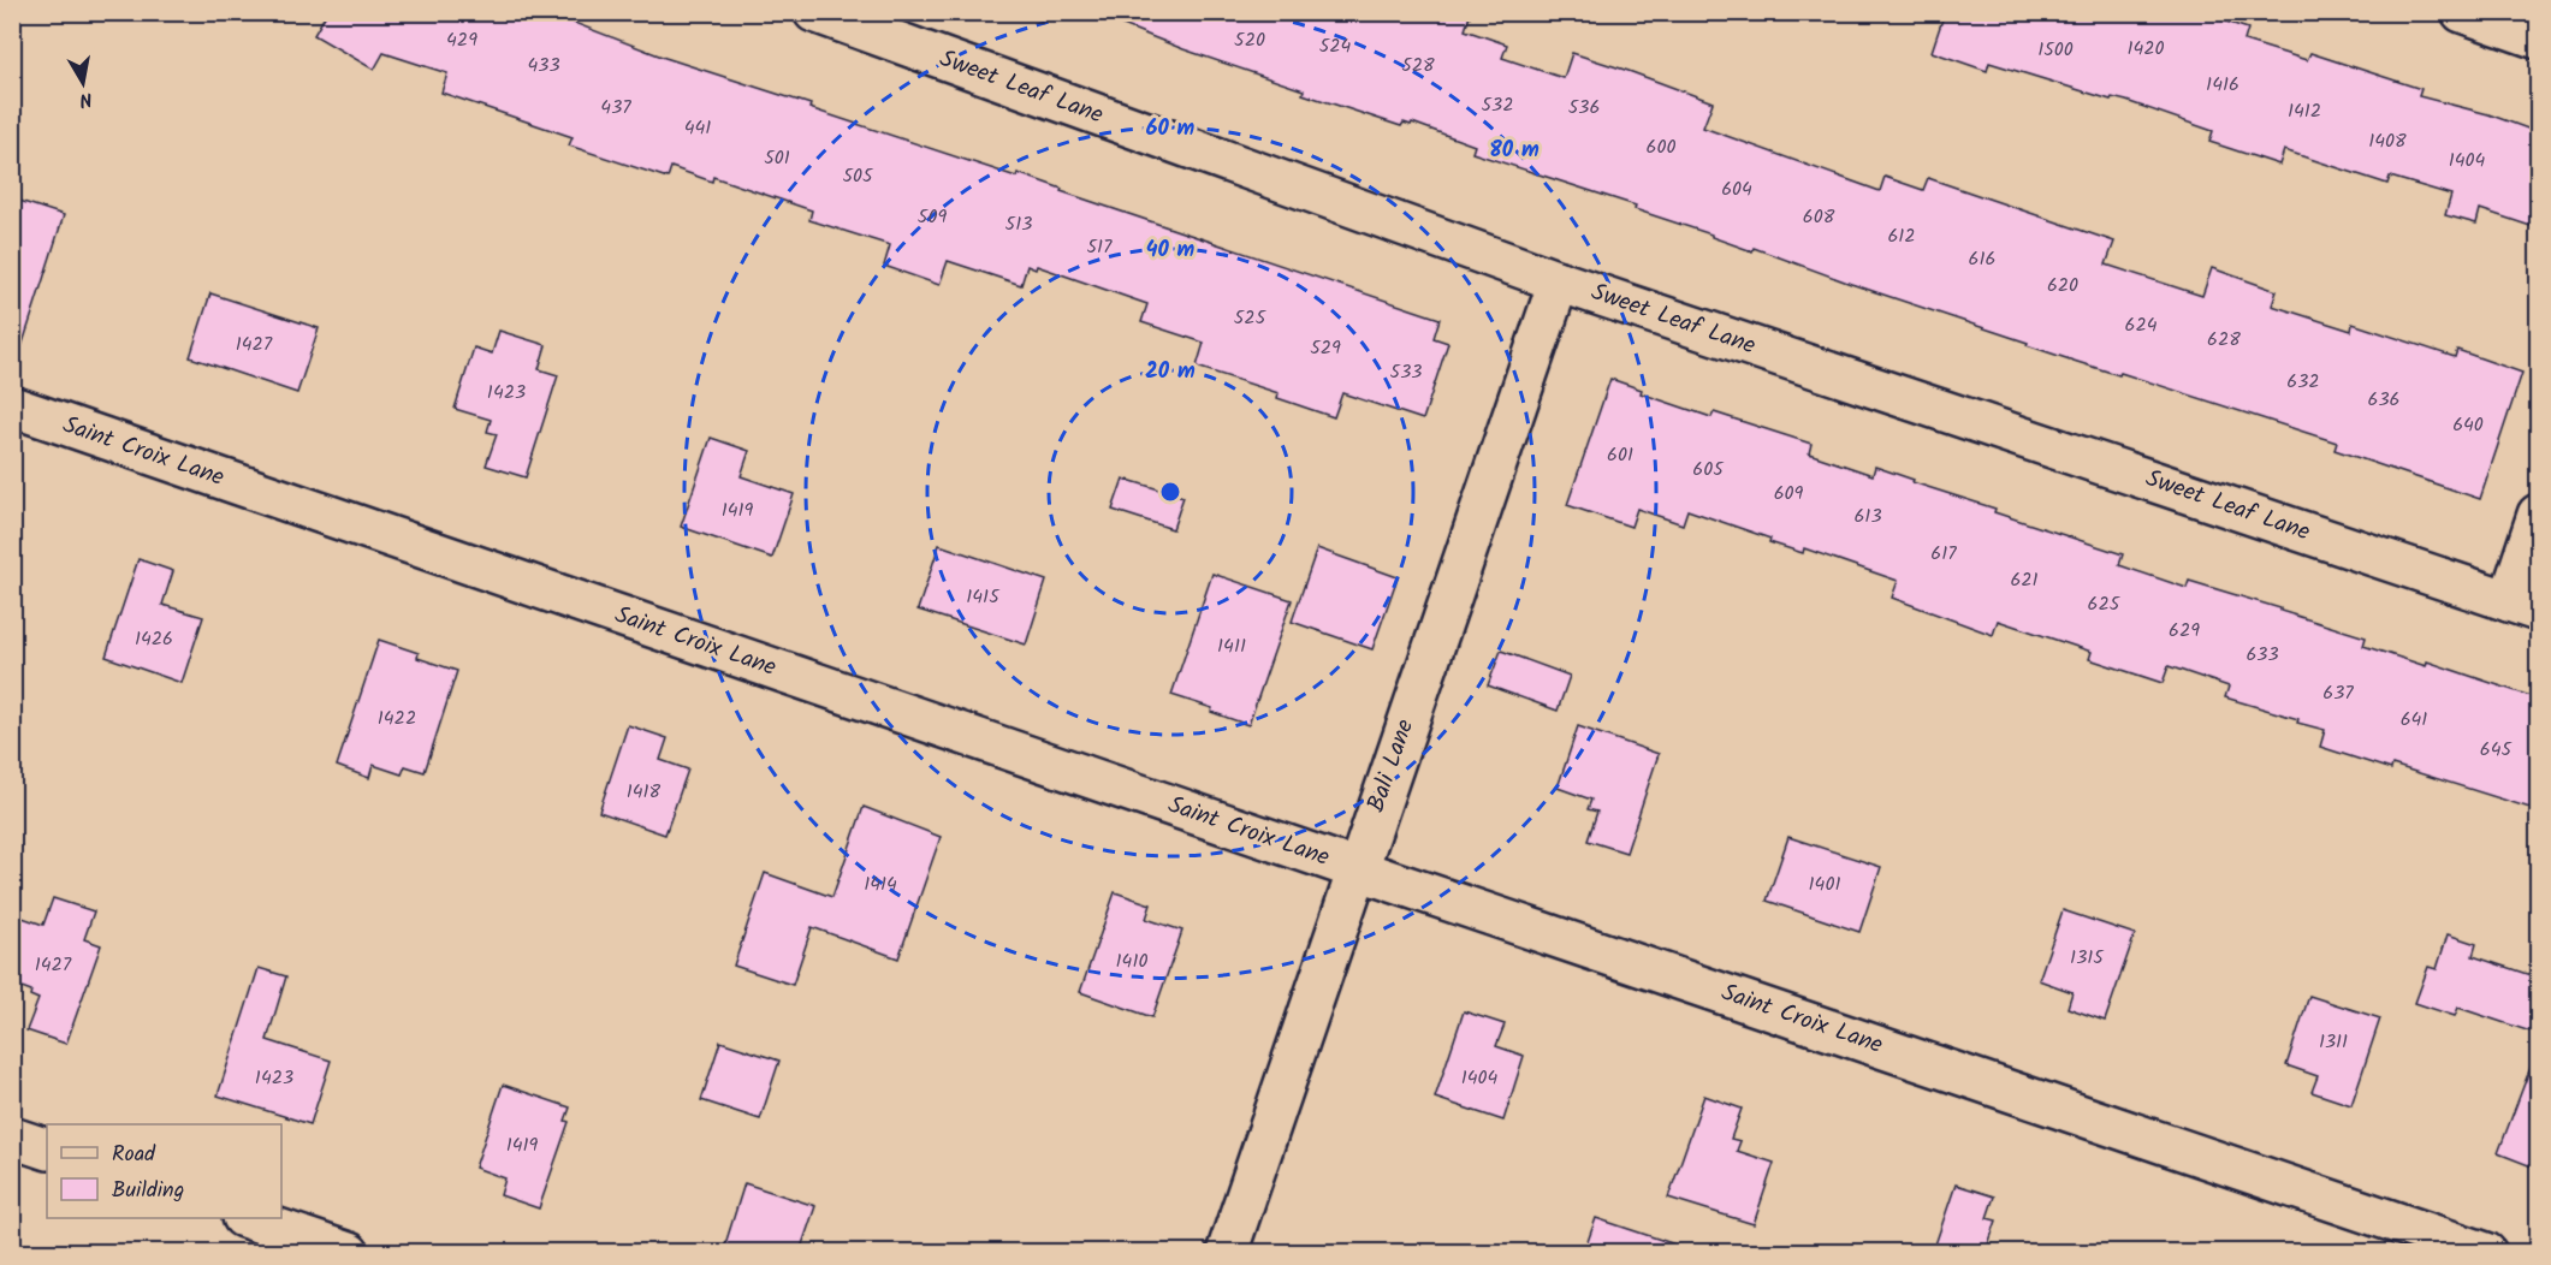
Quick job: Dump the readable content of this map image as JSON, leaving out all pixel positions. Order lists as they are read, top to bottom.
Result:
{
  "streets": {
    "street": ["Sweet Leaf Lane", "Saint Croix Lane", "Bali Lane"]
  },
  "crossings": [
    ["Sweet Leaf Lane", "Bali Lane"],
    ["Saint Croix Lane", "Bali Lane"]
  ],
  "house_numbers": [
    "429",
    "520",
    "524",
    "1420",
    "1500",
    "433",
    "528",
    "1416",
    "532",
    "437",
    "536",
    "1412",
    "441",
    "1408",
    "600",
    "501",
    "1404",
    "505",
    "604",
    "509",
    "608",
    "513",
    "612",
    "517",
    "616",
    "620",
    "525",
    "624",
    "628",
    "1427",
    "529",
    "533",
    "632",
    "1423",
    "636",
    "640",
    "601",
    "605",
    "609",
    "1419",
    "613",
    "617",
    "621",
    "1415",
    "625",
    "629",
    "1426",
    "1411",
    "633",
    "637",
    "1422",
    "641",
    "645",
    "1418",
    "1414",
    "1401",
    "1315",
    "1410",
    "1427",
    "1311",
    "1423",
    "1404",
    "1419"
  ],
  "legend": ["Road", "Building"],
  "north": "bottom",
  "rings": [
    "60 m",
    "80 m",
    "40 m",
    "20 m"
  ]
}
